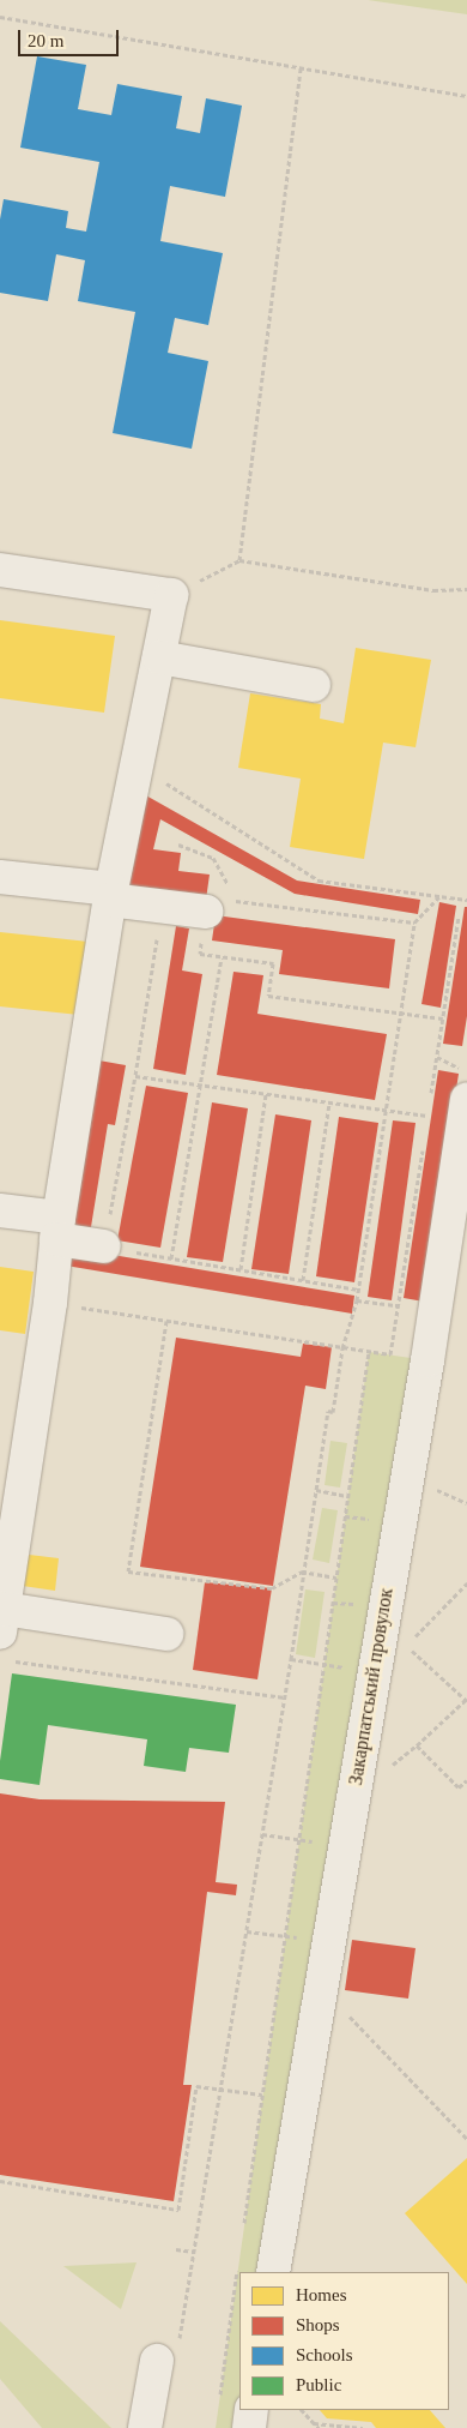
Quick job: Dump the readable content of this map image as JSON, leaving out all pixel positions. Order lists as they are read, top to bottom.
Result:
{
  "streets": {
    "street": ["Закарпатський провулок"]
  },
  "legend": [
    "Homes",
    "Shops",
    "Schools",
    "Public"
  ],
  "scale_bar": "20 m"
}
